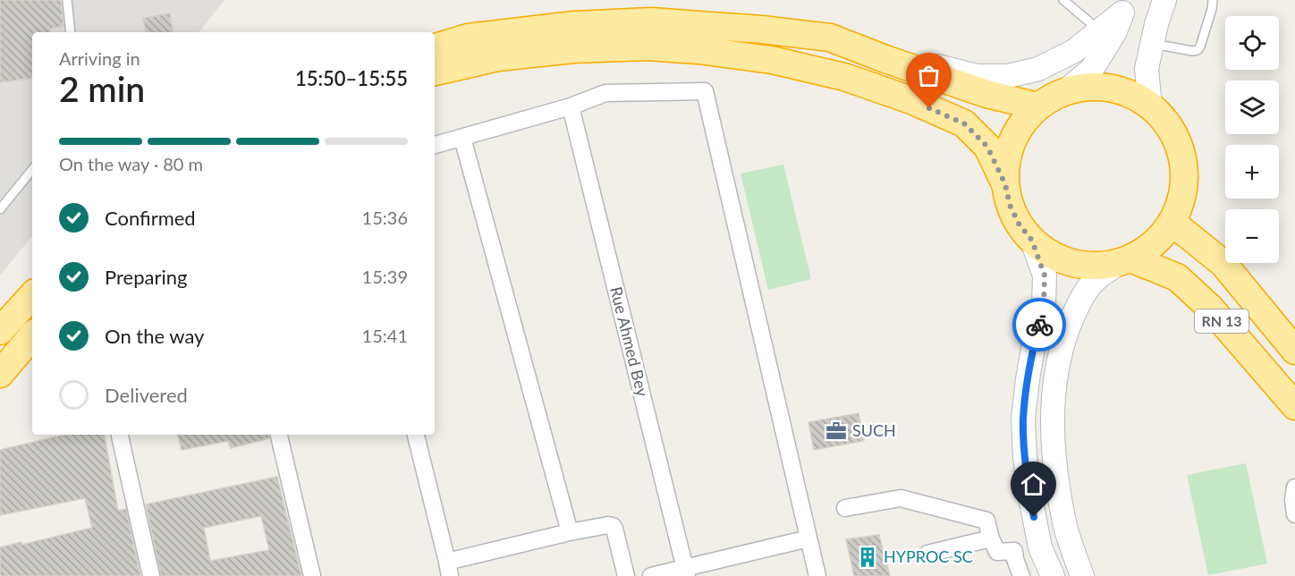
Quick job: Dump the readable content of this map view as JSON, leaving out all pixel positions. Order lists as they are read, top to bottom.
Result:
{
  "streets": {
    "highway": ["RN 13"],
    "street": ["Rue Ahmed Bey"]
  },
  "places": {
    "office": ["SUCH"],
    "building": ["HYPROC SC"]
  },
  "page": {
    "map_buttons": ["+", "−"],
    "heading": ["2 min", "Arriving in", "15:50–15:55"],
    "bar": "On the way · 80 m",
    "list": [
      ["Confirmed", "15:36"],
      ["Preparing", "15:39"],
      ["On the way", "15:41"],
      "Delivered"
    ]
  }
}
